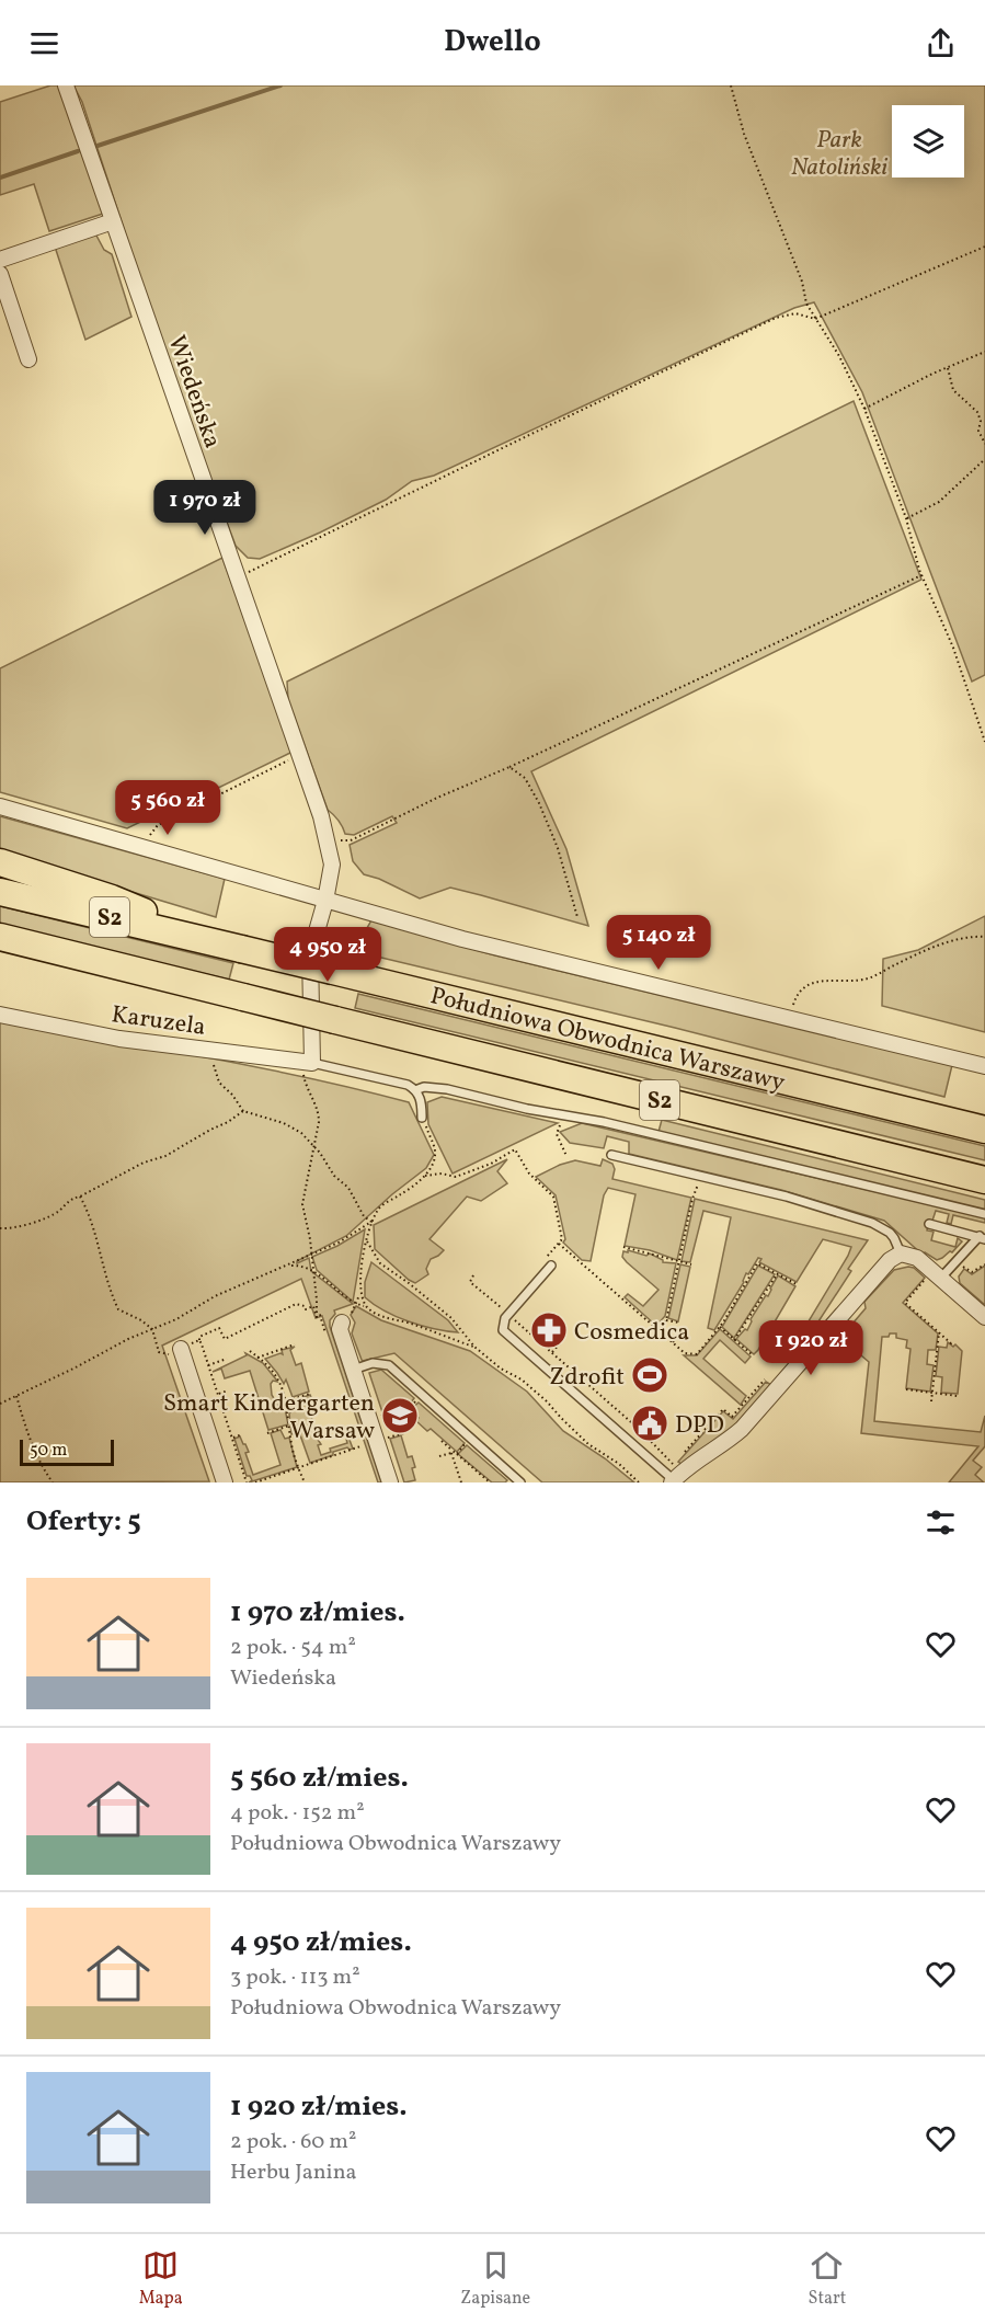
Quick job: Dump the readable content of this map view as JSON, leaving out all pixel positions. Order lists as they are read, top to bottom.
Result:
{
  "streets": {
    "highway": ["S2", "Południowa Obwodnica Warszawy"],
    "street": ["Wiedeńska", "Karuzela"]
  },
  "crossings": [
    ["Wiedeńska", "Karuzela"]
  ],
  "parks": ["Park Natoliński"],
  "places": {
    "pharmacy": ["Cosmedica"],
    "sports": ["Zdrofit"],
    "school or university": ["Smart Kindergarten Warsaw"],
    "public building": ["DPD"]
  },
  "scale_bar": "50 m",
  "page": {
    "header": "Dwello",
    "price": [
      "1 970 zł",
      "5 560 zł",
      "5 140 zł",
      "4 950 zł",
      "1 920 zł"
    ],
    "scale": "50 m",
    "heading": "Oferty: 5",
    "list": [
      {
        "name": "1 970 zł/mies.",
        "note": "2 pok. · 54 m² · Wiedeńska"
      },
      {
        "name": "5 560 zł/mies.",
        "note": "4 pok. · 152 m² · Południowa Obwodnica Warszawy"
      },
      {
        "name": "4 950 zł/mies.",
        "note": "3 pok. · 113 m² · Południowa Obwodnica Warszawy"
      },
      {
        "name": "1 920 zł/mies.",
        "note": "2 pok. · 60 m² · Herbu Janina"
      }
    ],
    "tabs": ["Mapa", "Zapisane", "Start"]
  }
}
